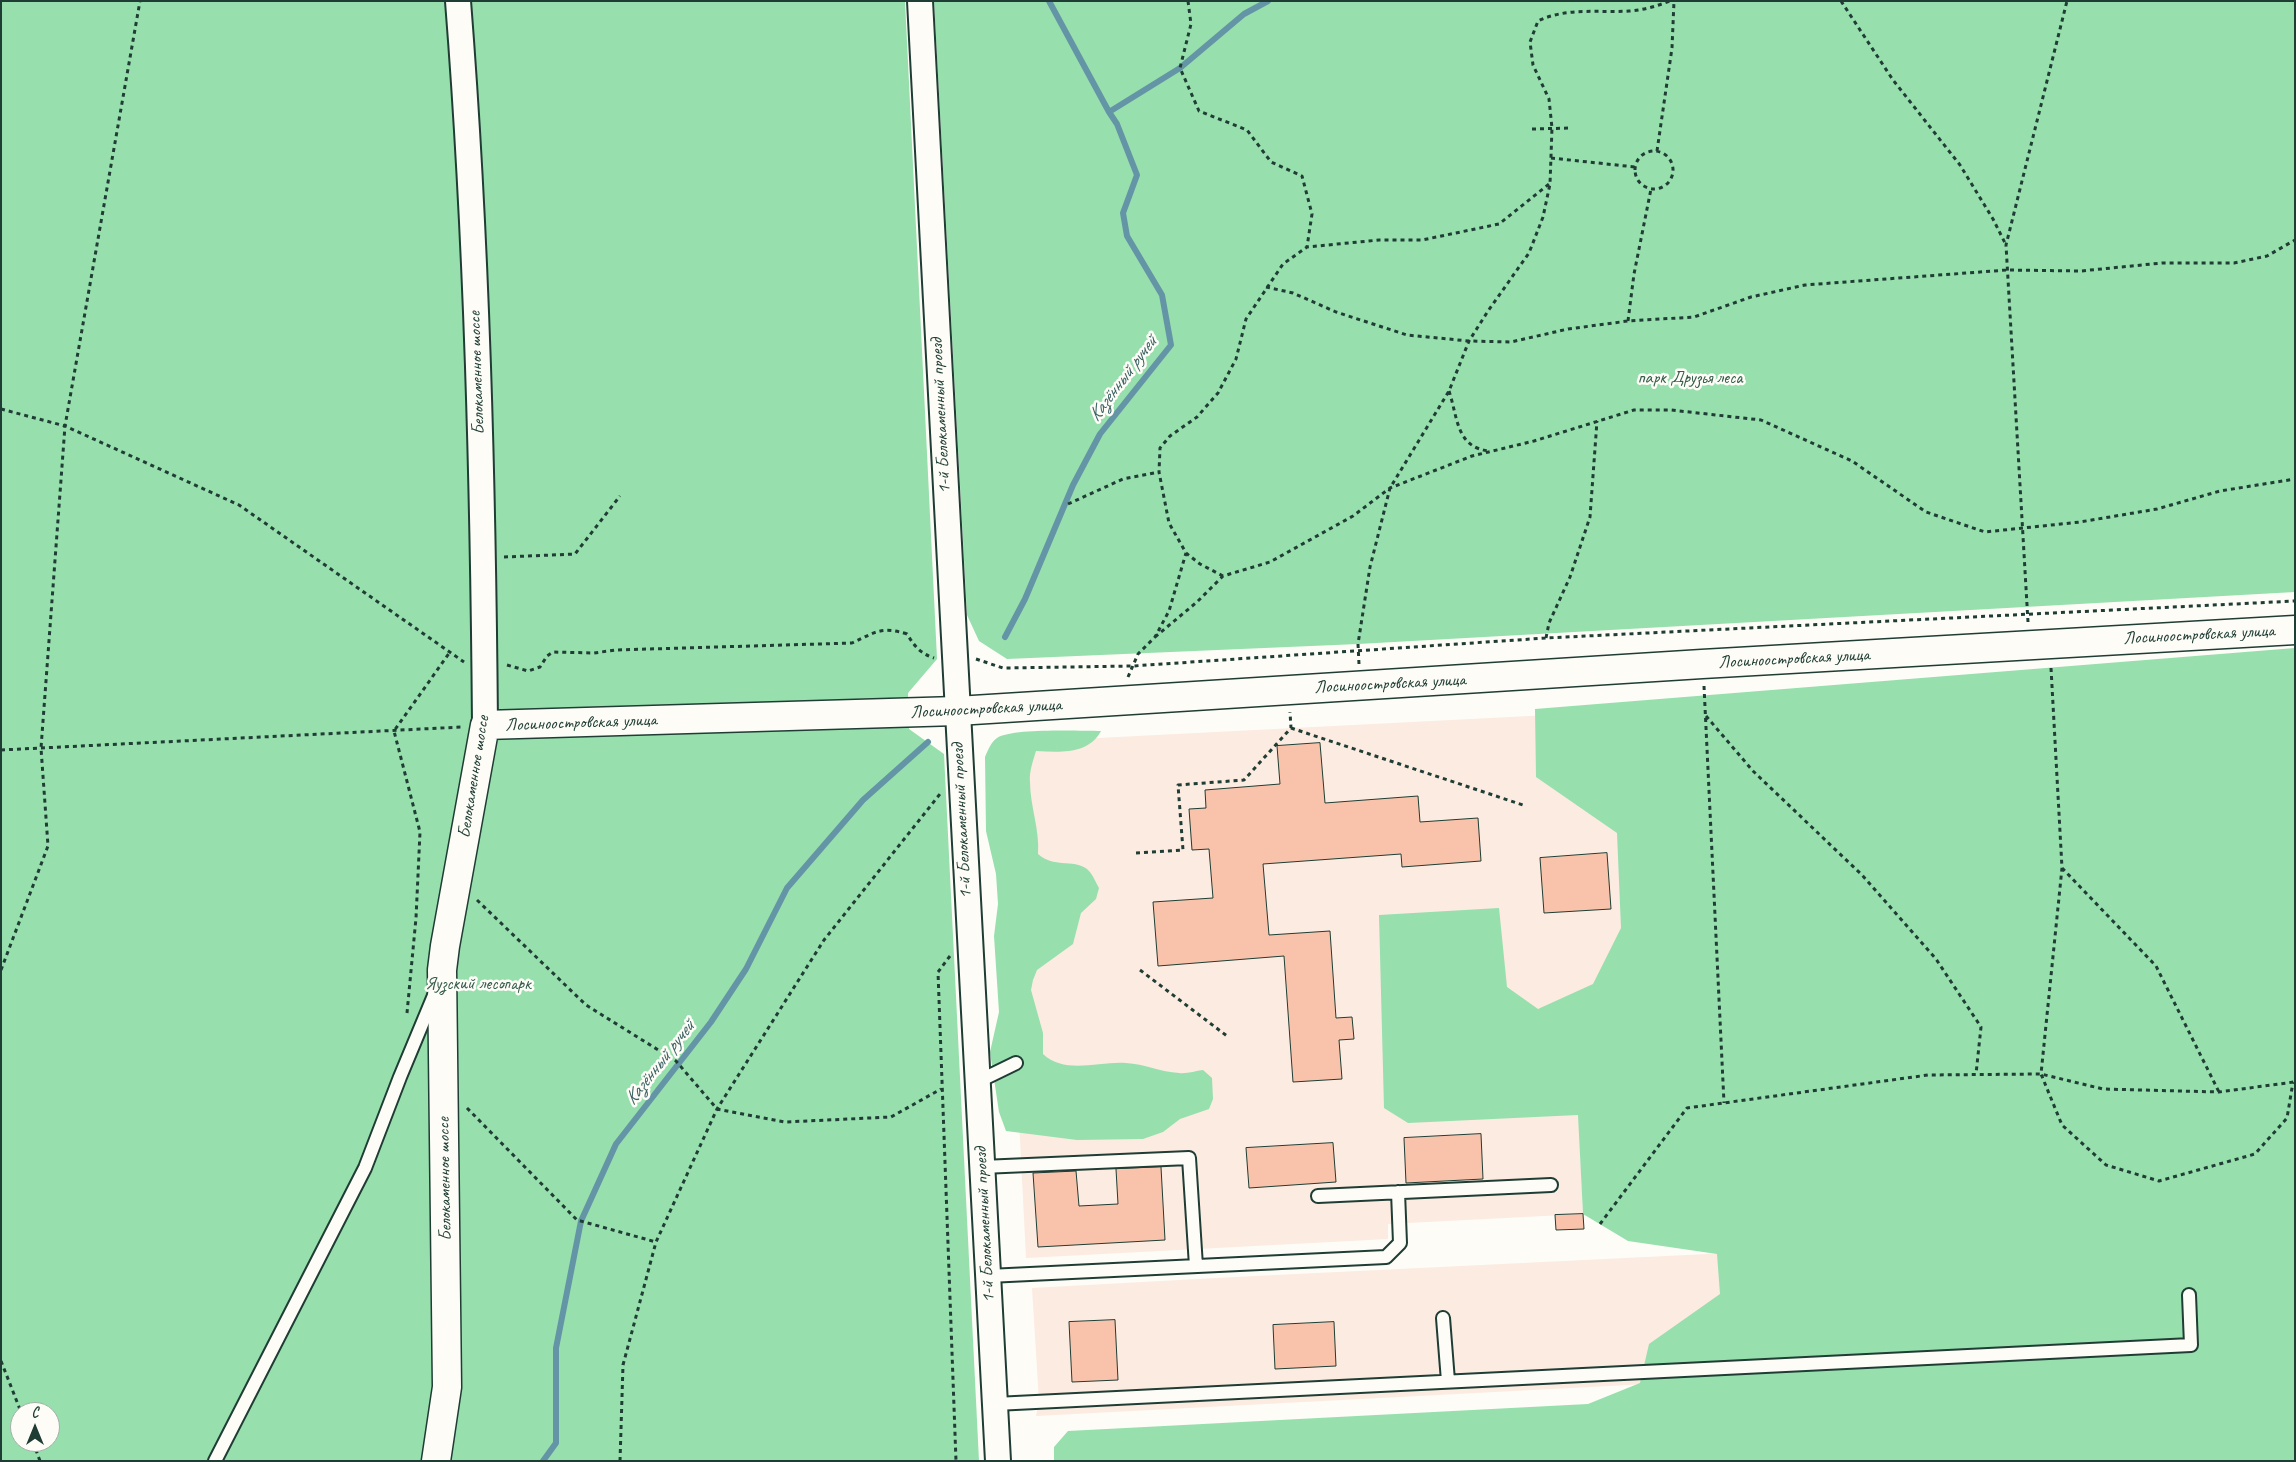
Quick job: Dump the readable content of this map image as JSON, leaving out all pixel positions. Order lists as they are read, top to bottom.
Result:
{
  "streets": {
    "street": ["Белокаменное шоссе", "1-й Белокаменный проезд", "Лосиноостровская улица"]
  },
  "crossings": [
    ["Белокаменное шоссе", "Лосиноостровская улица"],
    ["1-й Белокаменный проезд", "Лосиноостровская улица"]
  ],
  "water": ["Казённый ручей"],
  "parks": ["парк Друзья леса", "Яузский лесопарк"],
  "north": "top"
}
